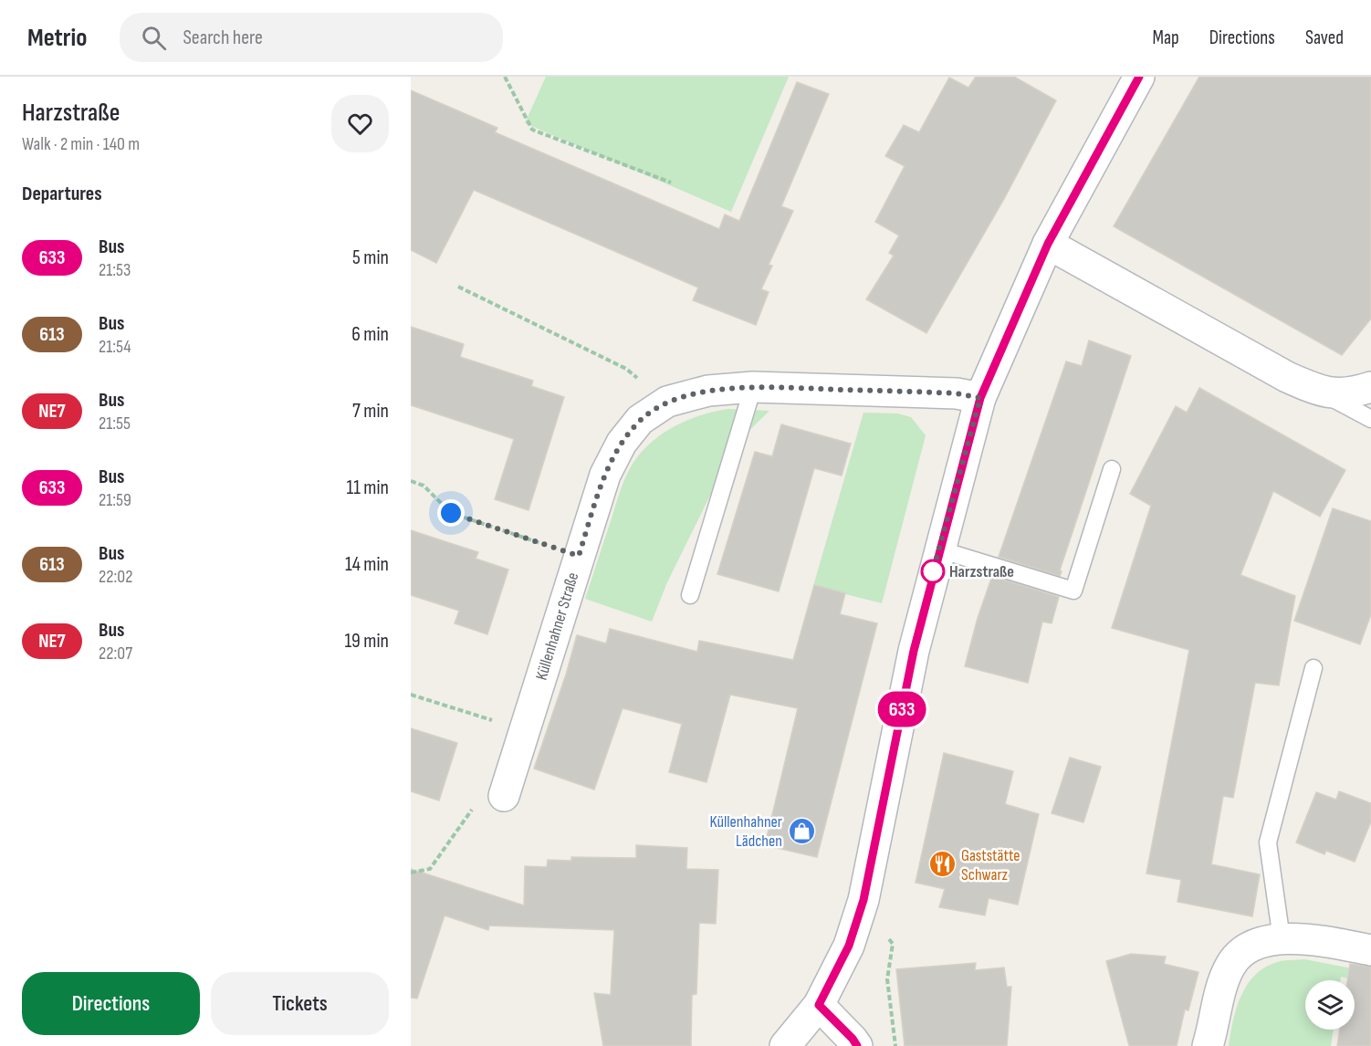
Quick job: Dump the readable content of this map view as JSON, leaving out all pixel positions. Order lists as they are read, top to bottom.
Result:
{
  "streets": {
    "street": ["Küllenhahner Straße"]
  },
  "places": {
    "other": ["Harzstraße"],
    "shop": ["Küllenhahner Lädchen"],
    "restaurant": ["Gaststätte Schwarz"]
  },
  "lines": ["bus line 633"],
  "page": {
    "header": "Metrio",
    "search": "Search here",
    "nav": ["Map", "Directions", "Saved"],
    "heading": [
      ["Harzstraße", "Walk · 2 min · 140 m"],
      "Departures"
    ],
    "on_map": "633",
    "list": [
      {
        "mark": "633",
        "name": "Bus",
        "note": "21:53",
        "value": "5 min"
      },
      {
        "mark": "613",
        "name": "Bus",
        "note": "21:54",
        "value": "6 min"
      },
      {
        "mark": "NE7",
        "name": "Bus",
        "note": "21:55",
        "value": "7 min"
      },
      {
        "mark": "633",
        "name": "Bus",
        "note": "21:59",
        "value": "11 min"
      },
      {
        "mark": "613",
        "name": "Bus",
        "note": "22:02",
        "value": "14 min"
      },
      {
        "mark": "NE7",
        "name": "Bus",
        "note": "22:07",
        "value": "19 min"
      }
    ],
    "buttons": ["Directions", "Tickets"]
  }
}
